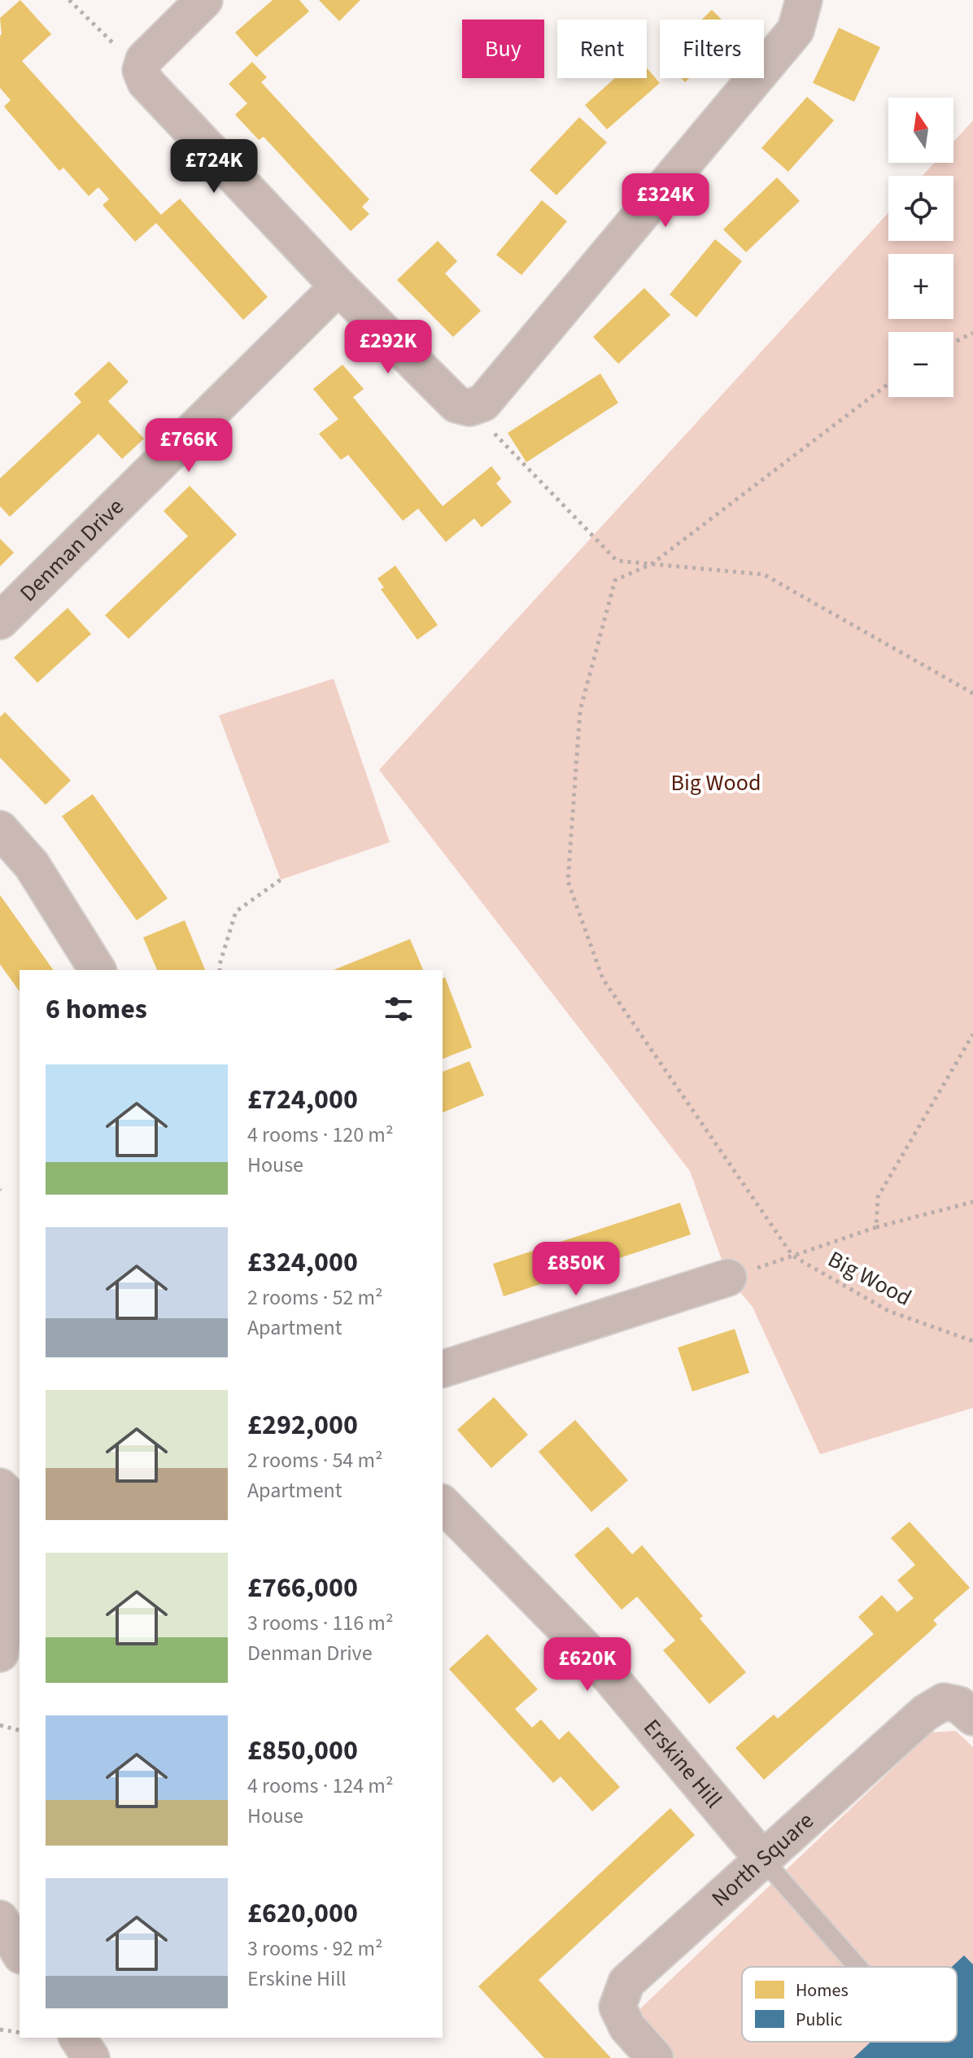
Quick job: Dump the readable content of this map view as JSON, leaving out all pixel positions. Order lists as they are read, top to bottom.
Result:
{
  "streets": {
    "street": ["Denman Drive", "Erskine Hill", "North Square"],
    "path": ["Big Wood"]
  },
  "crossings": [
    ["Erskine Hill", "North Square"]
  ],
  "parks": ["Big Wood"],
  "legend": ["Homes", "Public"],
  "north": "top",
  "page": {
    "chip": ["Buy", "Rent", "Filters"],
    "map_buttons": ["+", "−"],
    "price": [
      "£724K",
      "£324K",
      "£292K",
      "£766K",
      "£850K",
      "£620K"
    ],
    "heading": "6 homes",
    "list": [
      {
        "name": "£724,000",
        "note": "4 rooms · 120 m² · House"
      },
      {
        "name": "£324,000",
        "note": "2 rooms · 52 m² · Apartment"
      },
      {
        "name": "£292,000",
        "note": "2 rooms · 54 m² · Apartment"
      },
      {
        "name": "£766,000",
        "note": "3 rooms · 116 m² · Denman Drive"
      },
      {
        "name": "£850,000",
        "note": "4 rooms · 124 m² · House"
      },
      {
        "name": "£620,000",
        "note": "3 rooms · 92 m² · Erskine Hill"
      }
    ]
  }
}
